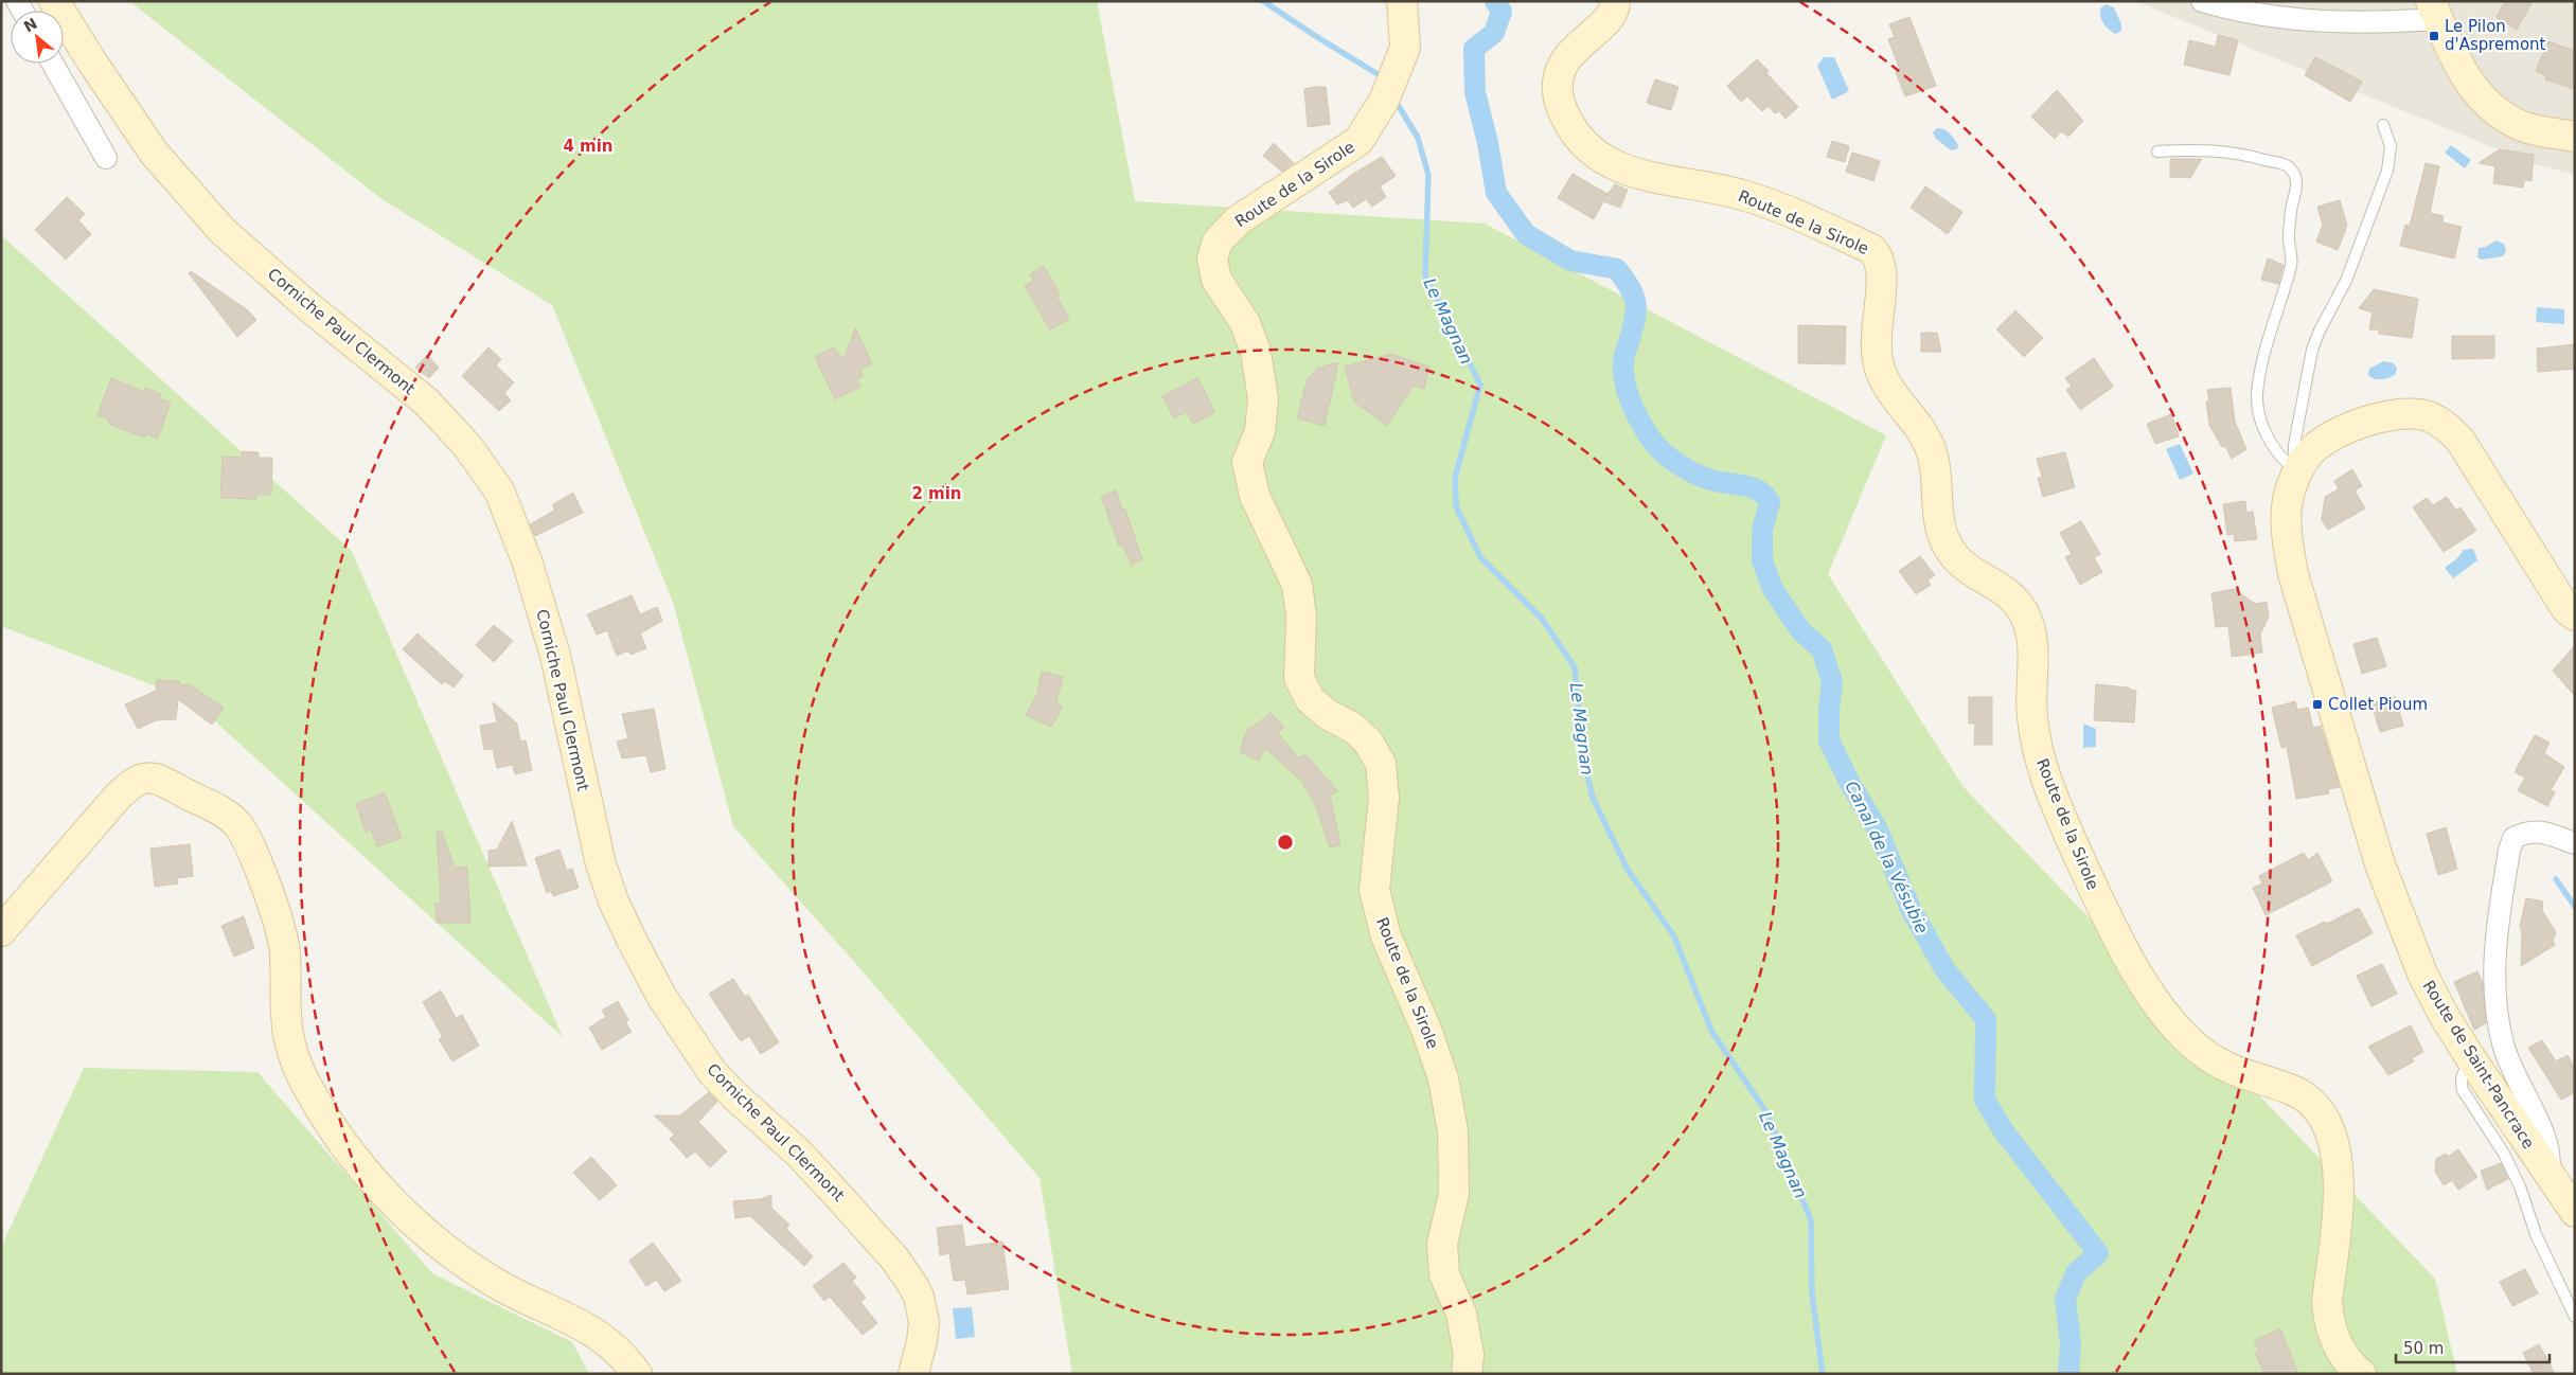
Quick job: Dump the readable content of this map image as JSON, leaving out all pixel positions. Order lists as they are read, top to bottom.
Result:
{
  "streets": {
    "street": ["Route de la Sirole", "Corniche Paul Clermont", "Route de Saint-Pancrace"]
  },
  "water": ["Le Magnan", "Canal de la Vésubie"],
  "places": {
    "transit": ["Le Pilon d'Aspremont", "Collet Pioum"]
  },
  "scale_bar": "50 m",
  "north": "top left",
  "rings": ["4 min", "2 min"]
}
